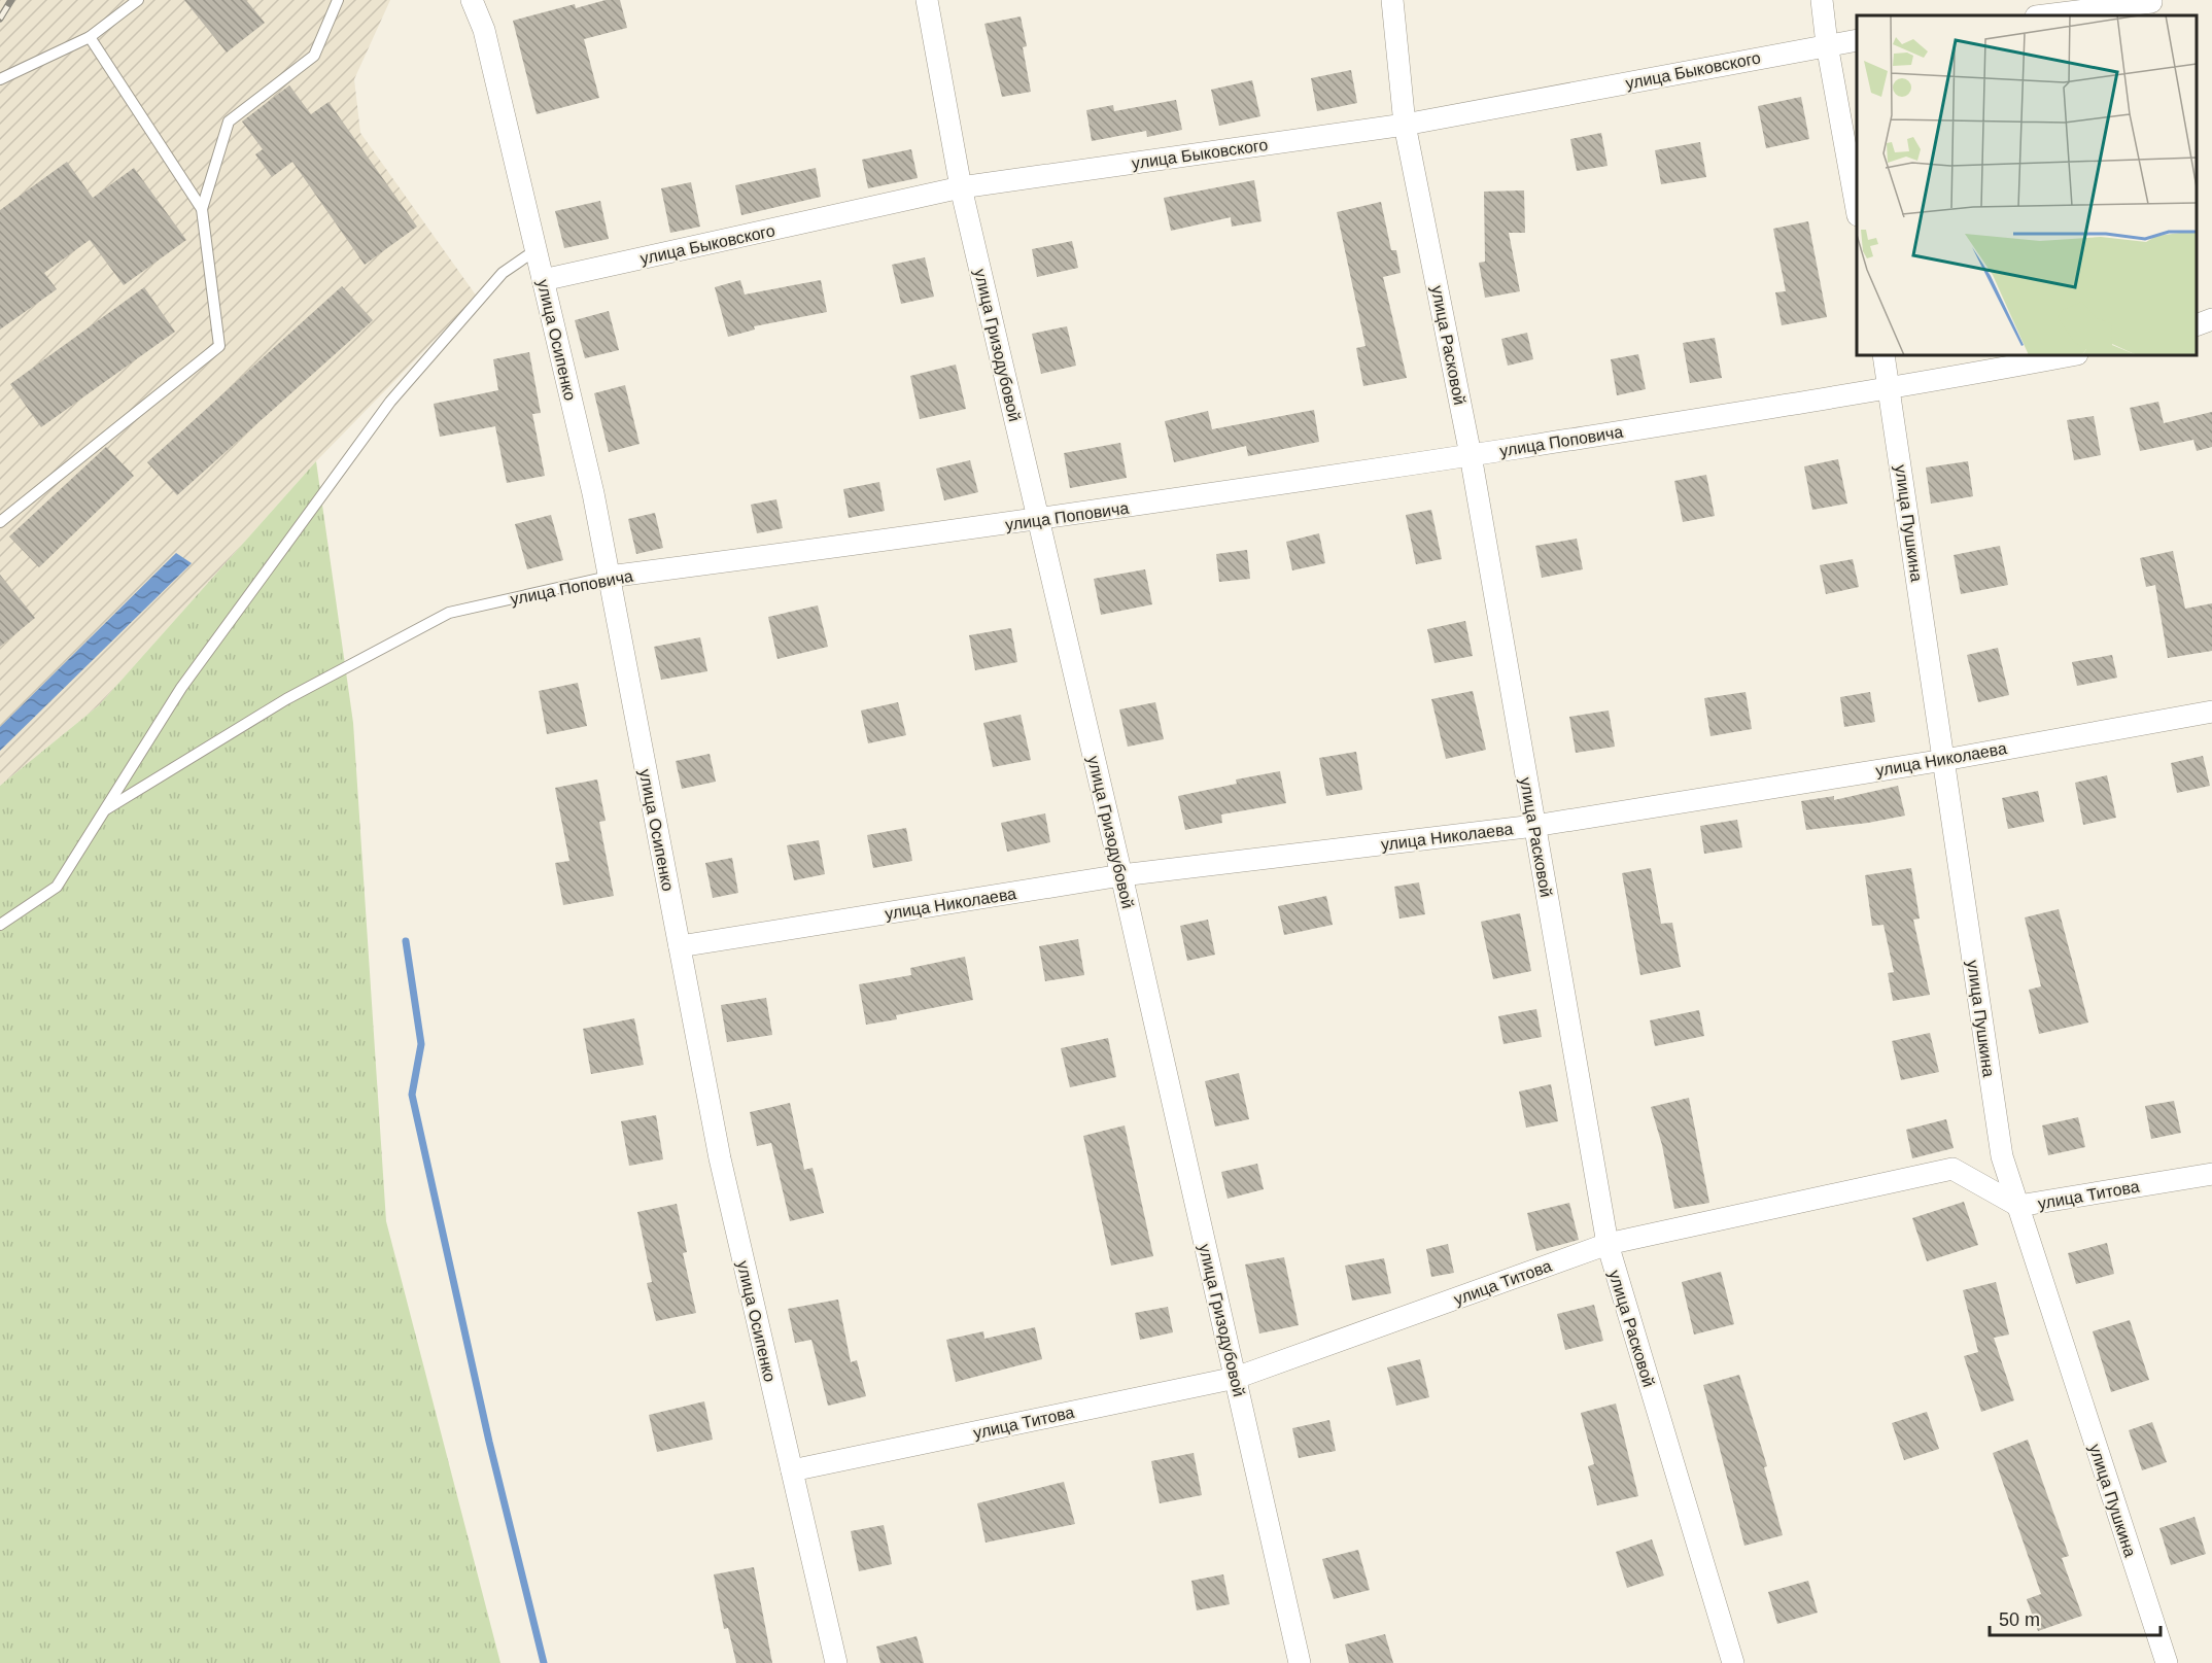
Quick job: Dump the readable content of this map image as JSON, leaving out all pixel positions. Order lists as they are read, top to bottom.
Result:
{
  "streets": {
    "street": [
      "улица Быковского",
      "улица Осипенко",
      "улица Гризодубовой",
      "улица Расковой",
      "улица Поповича",
      "улица Пушкина",
      "улица Николаева",
      "улица Титова"
    ]
  },
  "crossings": [
    ["улица Быковского", "улица Осипенко"],
    ["улица Быковского", "улица Гризодубовой"],
    ["улица Быковского", "улица Расковой"],
    ["улица Осипенко", "улица Поповича"],
    ["улица Осипенко", "улица Николаева"],
    ["улица Осипенко", "улица Титова"],
    ["улица Гризодубовой", "улица Поповича"],
    ["улица Гризодубовой", "улица Николаева"],
    ["улица Гризодубовой", "улица Титова"],
    ["улица Расковой", "улица Поповича"],
    ["улица Расковой", "улица Николаева"],
    ["улица Расковой", "улица Титова"],
    ["улица Поповича", "улица Пушкина"],
    ["улица Пушкина", "улица Николаева"],
    ["улица Пушкина", "улица Титова"]
  ],
  "scale_bar": "50 m"
}
